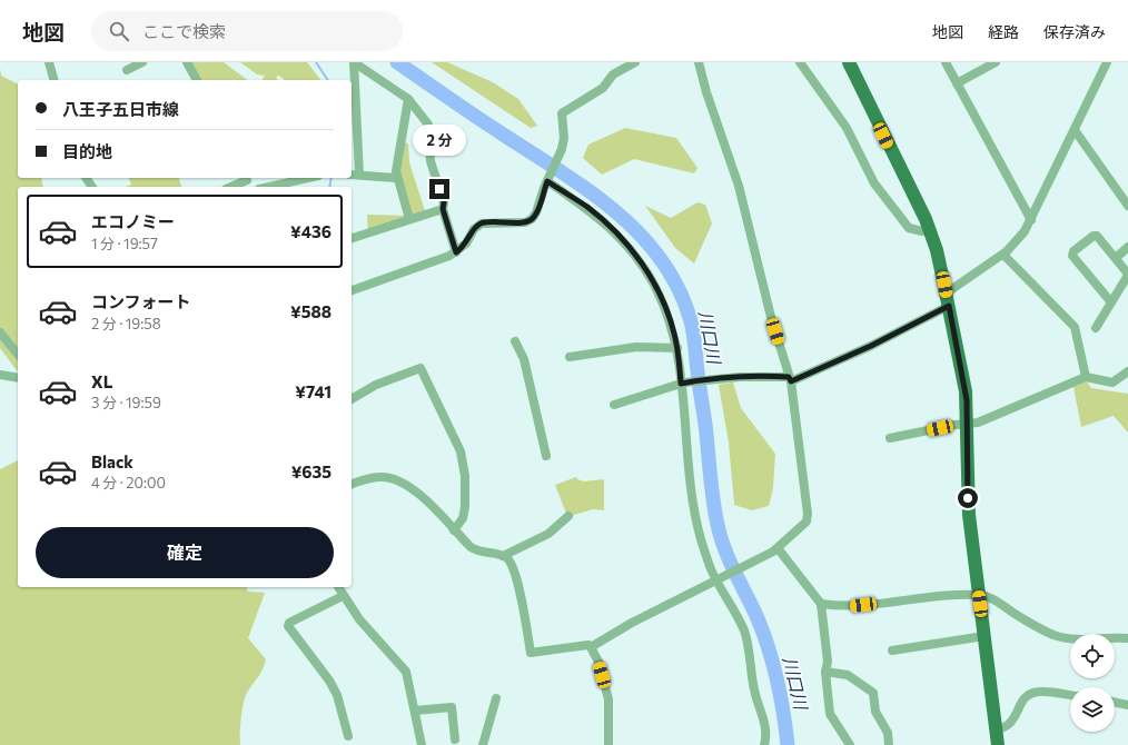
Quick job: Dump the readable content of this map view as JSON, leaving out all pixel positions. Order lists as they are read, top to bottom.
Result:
{
  "water": ["川口川"],
  "page": {
    "header": "地図",
    "search": "ここで検索",
    "nav": ["地図", "経路", "保存済み"],
    "banner": ["八王子五日市線", "目的地"],
    "bubble": "2 分",
    "list": [
      {
        "name": "エコノミー",
        "note": "1 分 · 19:57",
        "value": "¥436"
      },
      {
        "name": "コンフォート",
        "note": "2 分 · 19:58",
        "value": "¥588"
      },
      {
        "name": "XL",
        "note": "3 分 · 19:59",
        "value": "¥741"
      },
      {
        "name": "Black",
        "note": "4 分 · 20:00",
        "value": "¥635"
      }
    ],
    "buttons": "確定"
  }
}
